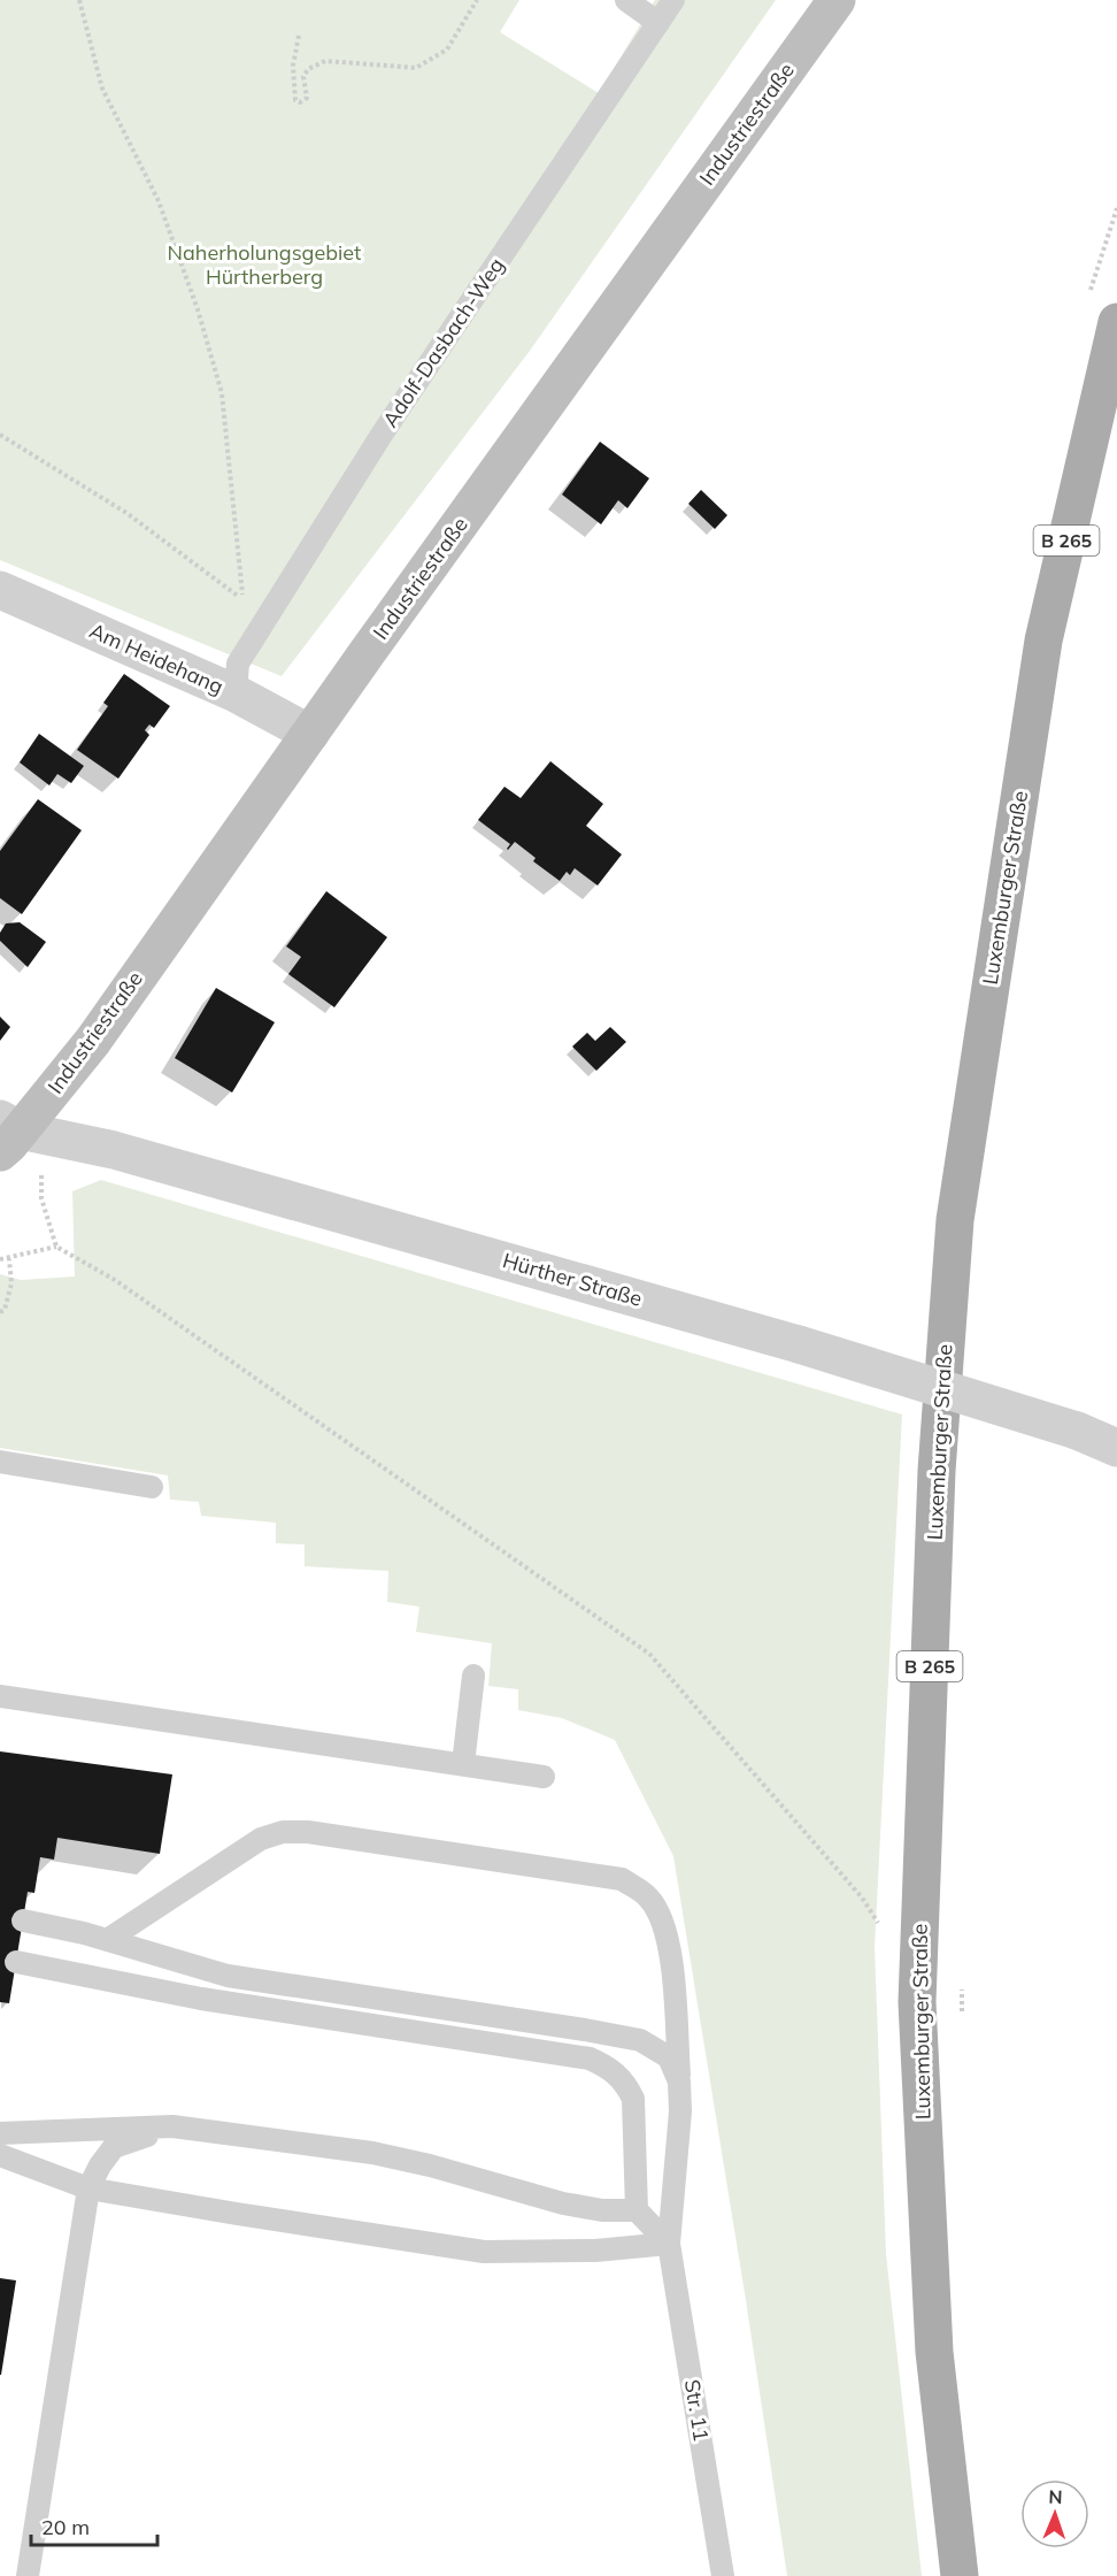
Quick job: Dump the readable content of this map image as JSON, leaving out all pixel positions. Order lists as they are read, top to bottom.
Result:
{
  "streets": {
    "main road": ["Industriestraße", "B 265", "Luxemburger Straße"],
    "street": ["Am Heidehang", "Hürther Straße"],
    "lane": ["Adolf-Dasbach-Weg", "Str. 11"]
  },
  "crossings": [
    ["Industriestraße", "Am Heidehang"],
    ["Industriestraße", "Hürther Straße"],
    ["Adolf-Dasbach-Weg", "Am Heidehang"]
  ],
  "parks": ["Naherholungsgebiet Hürtherberg"],
  "scale_bar": "20 m",
  "north": "top"
}
